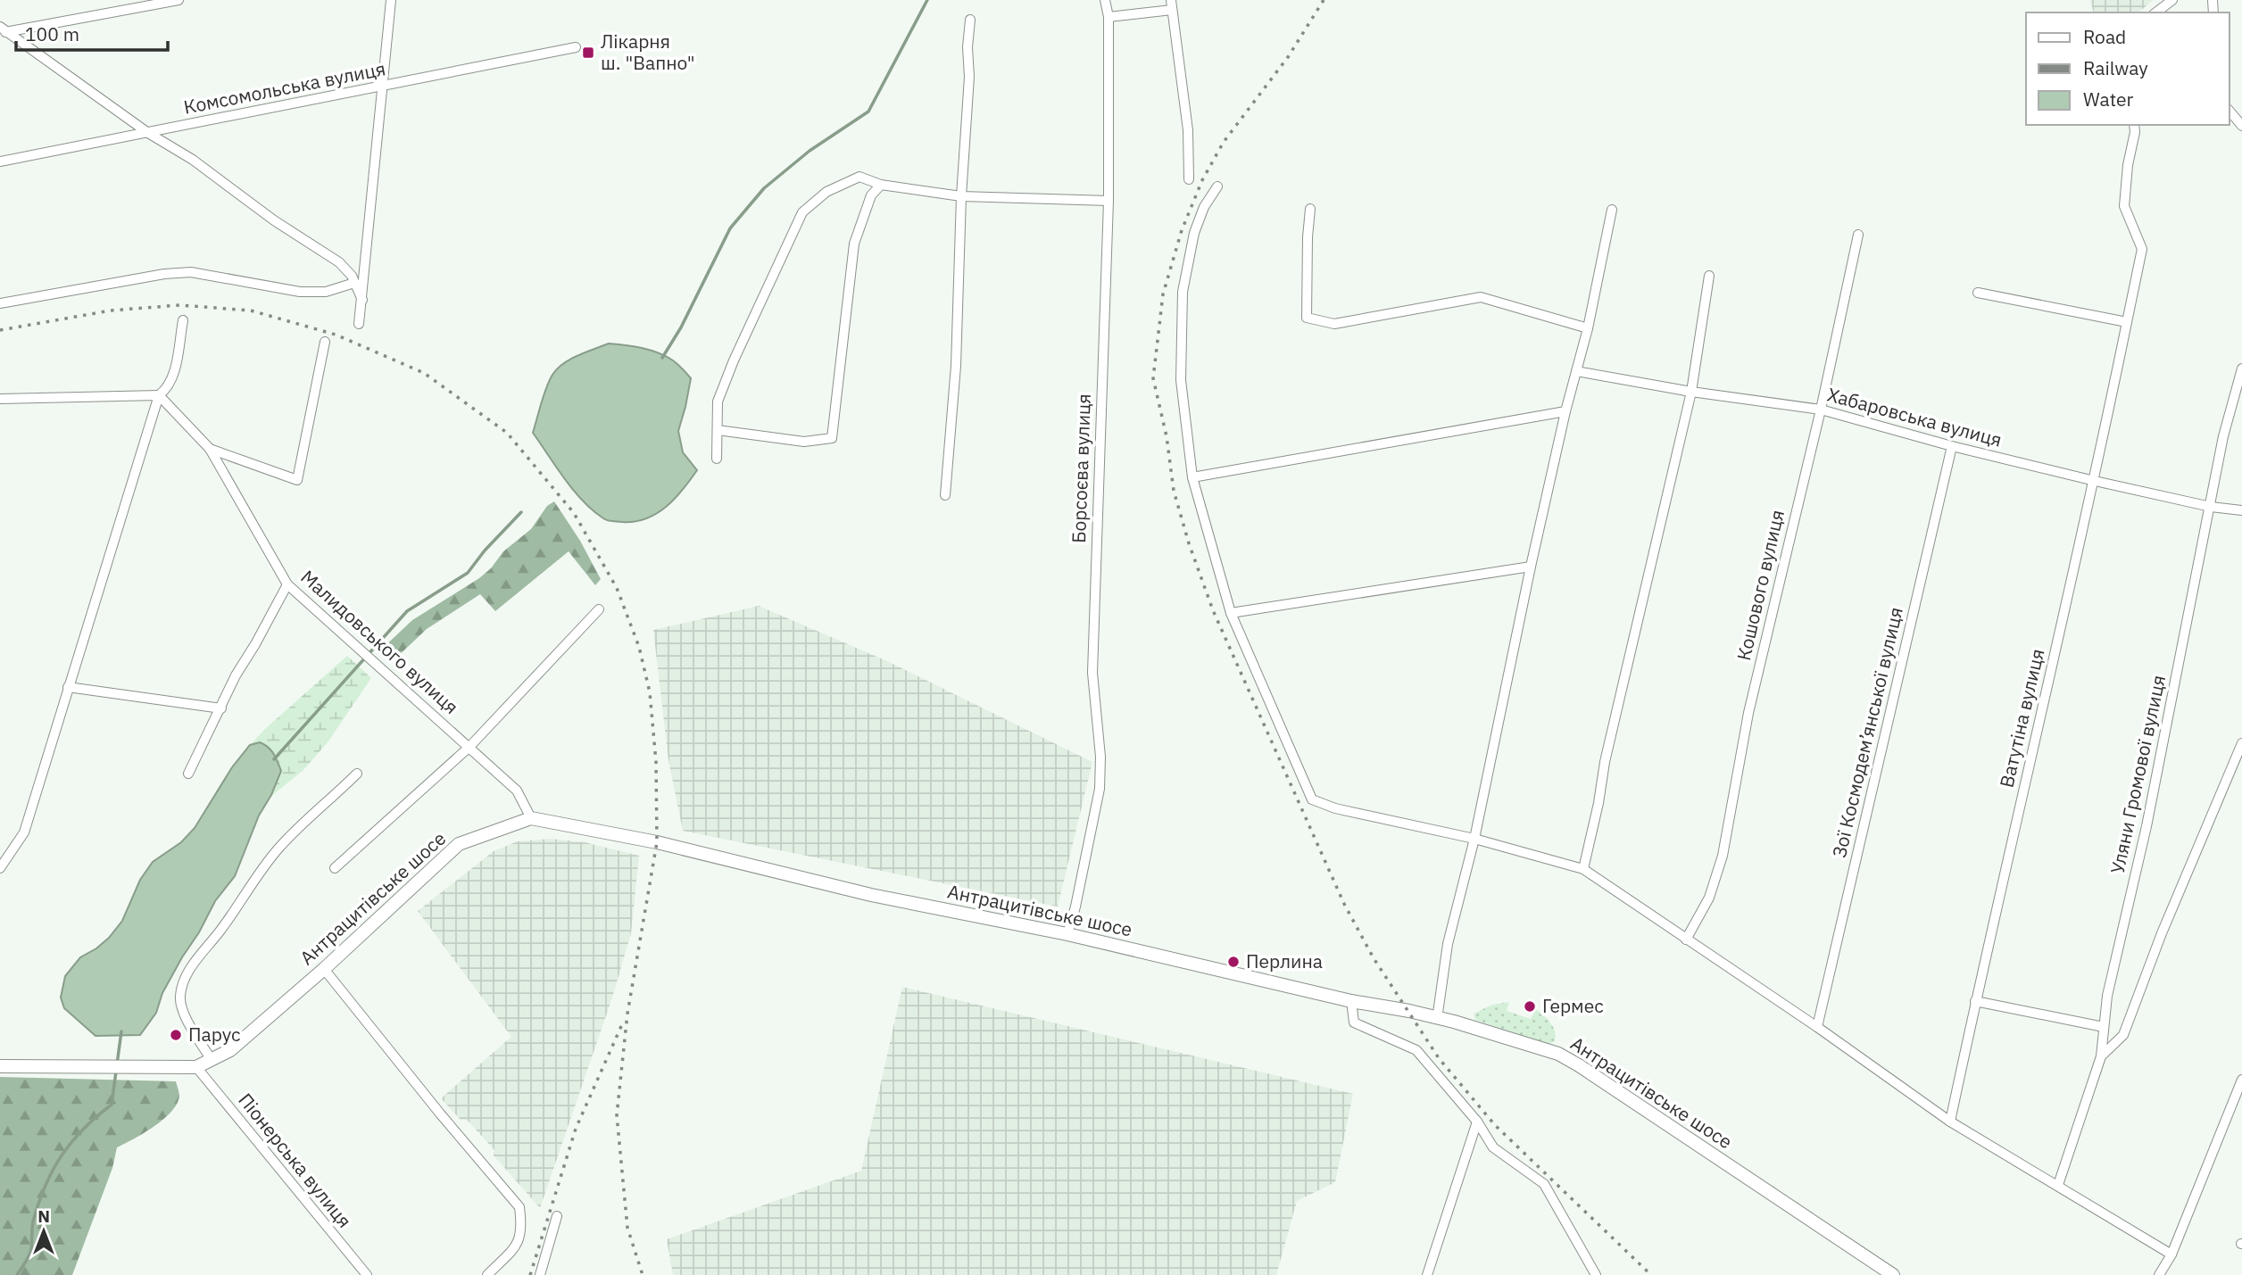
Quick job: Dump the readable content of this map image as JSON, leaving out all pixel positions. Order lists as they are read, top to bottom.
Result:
{
  "streets": {
    "main road": ["Антрацитівське шосе"],
    "street": [
      "Комсомольська вулиця",
      "Хабаровська вулиця",
      "Борсоєва вулиця",
      "Кошового вулиця",
      "Малидовського вулиця",
      "Ватутіна вулиця",
      "Зої Космодем’янської вулиця",
      "Уляни Громової вулиця",
      "Піонерська вулиця"
    ]
  },
  "crossings": [
    ["Хабаровська вулиця", "Кошового вулиця"],
    ["Хабаровська вулиця", "Ватутіна вулиця"],
    ["Хабаровська вулиця", "Зої Космодем’янської вулиця"],
    ["Хабаровська вулиця", "Уляни Громової вулиця"],
    ["Борсоєва вулиця", "Антрацитівське шосе"],
    ["Малидовського вулиця", "Антрацитівське шосе"],
    ["Антрацитівське шосе", "Піонерська вулиця"]
  ],
  "places": {
    "transit": ["Лікарня ш. \"Вапно\""],
    "other": ["Перлина", "Гермес", "Парус"]
  },
  "legend": ["Road", "Railway", "Water"],
  "scale_bar": "100 m",
  "north": "top"
}
